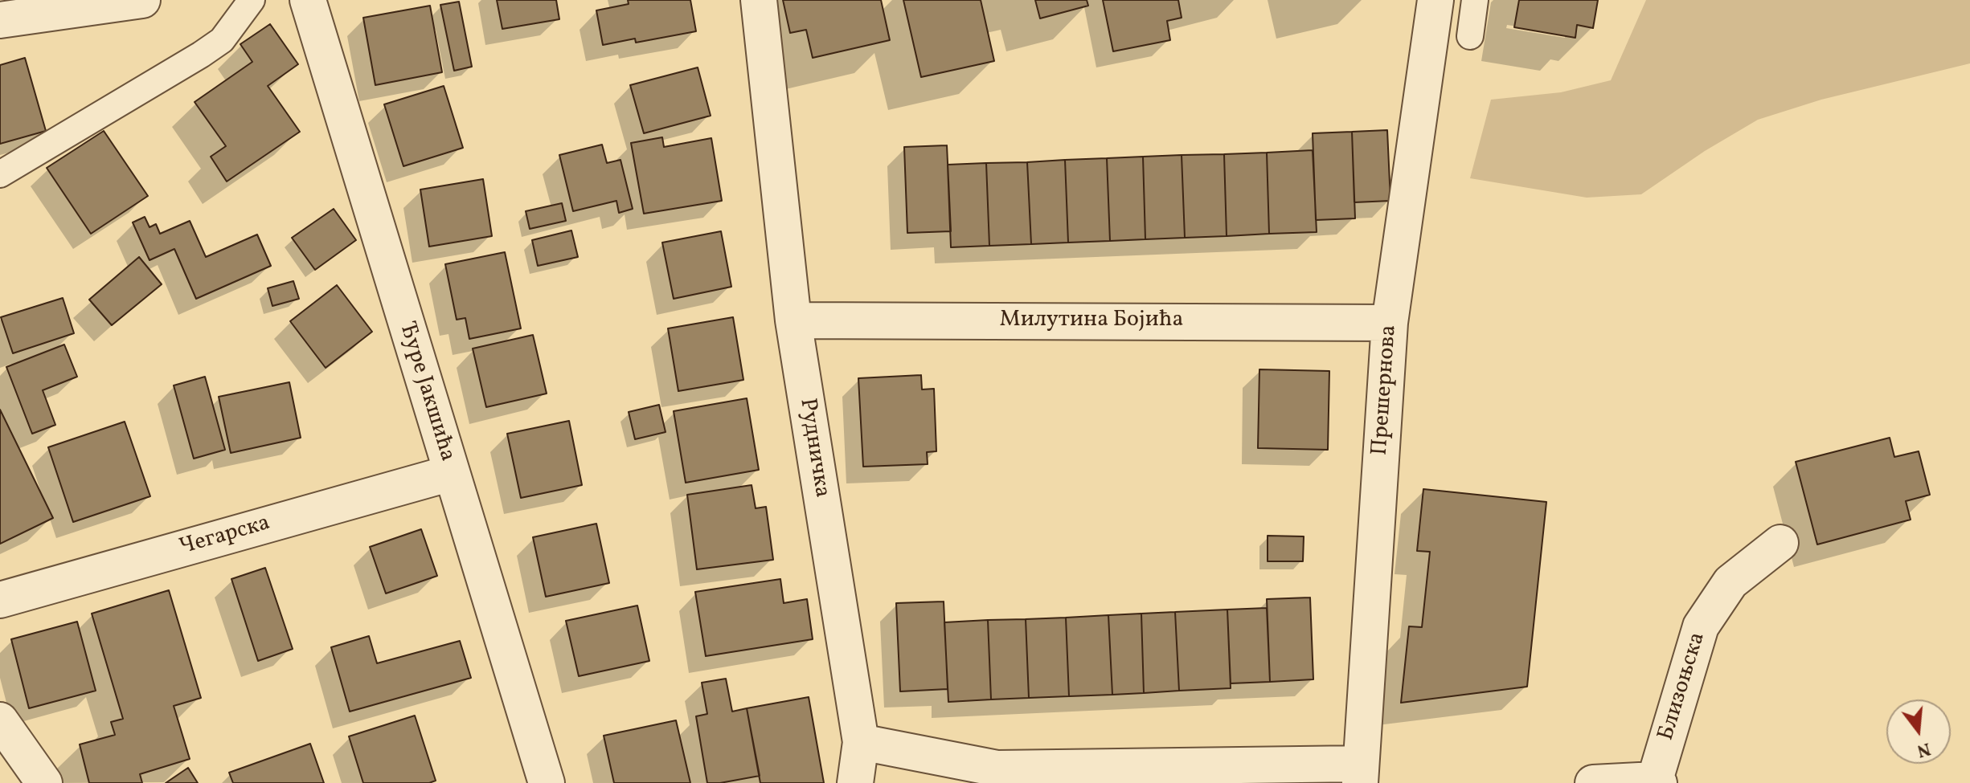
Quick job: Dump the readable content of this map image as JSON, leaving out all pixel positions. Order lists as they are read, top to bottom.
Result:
{
  "streets": {
    "street": [
      "Милутина Бојића",
      "Прешернова",
      "Ђуре Јакшића",
      "Рудничка",
      "Чегарска",
      "Близоњска"
    ]
  },
  "crossings": [
    ["Милутина Бојића", "Прешернова"],
    ["Милутина Бојића", "Рудничка"],
    ["Ђуре Јакшића", "Чегарска"]
  ],
  "north": "bottom"
}
